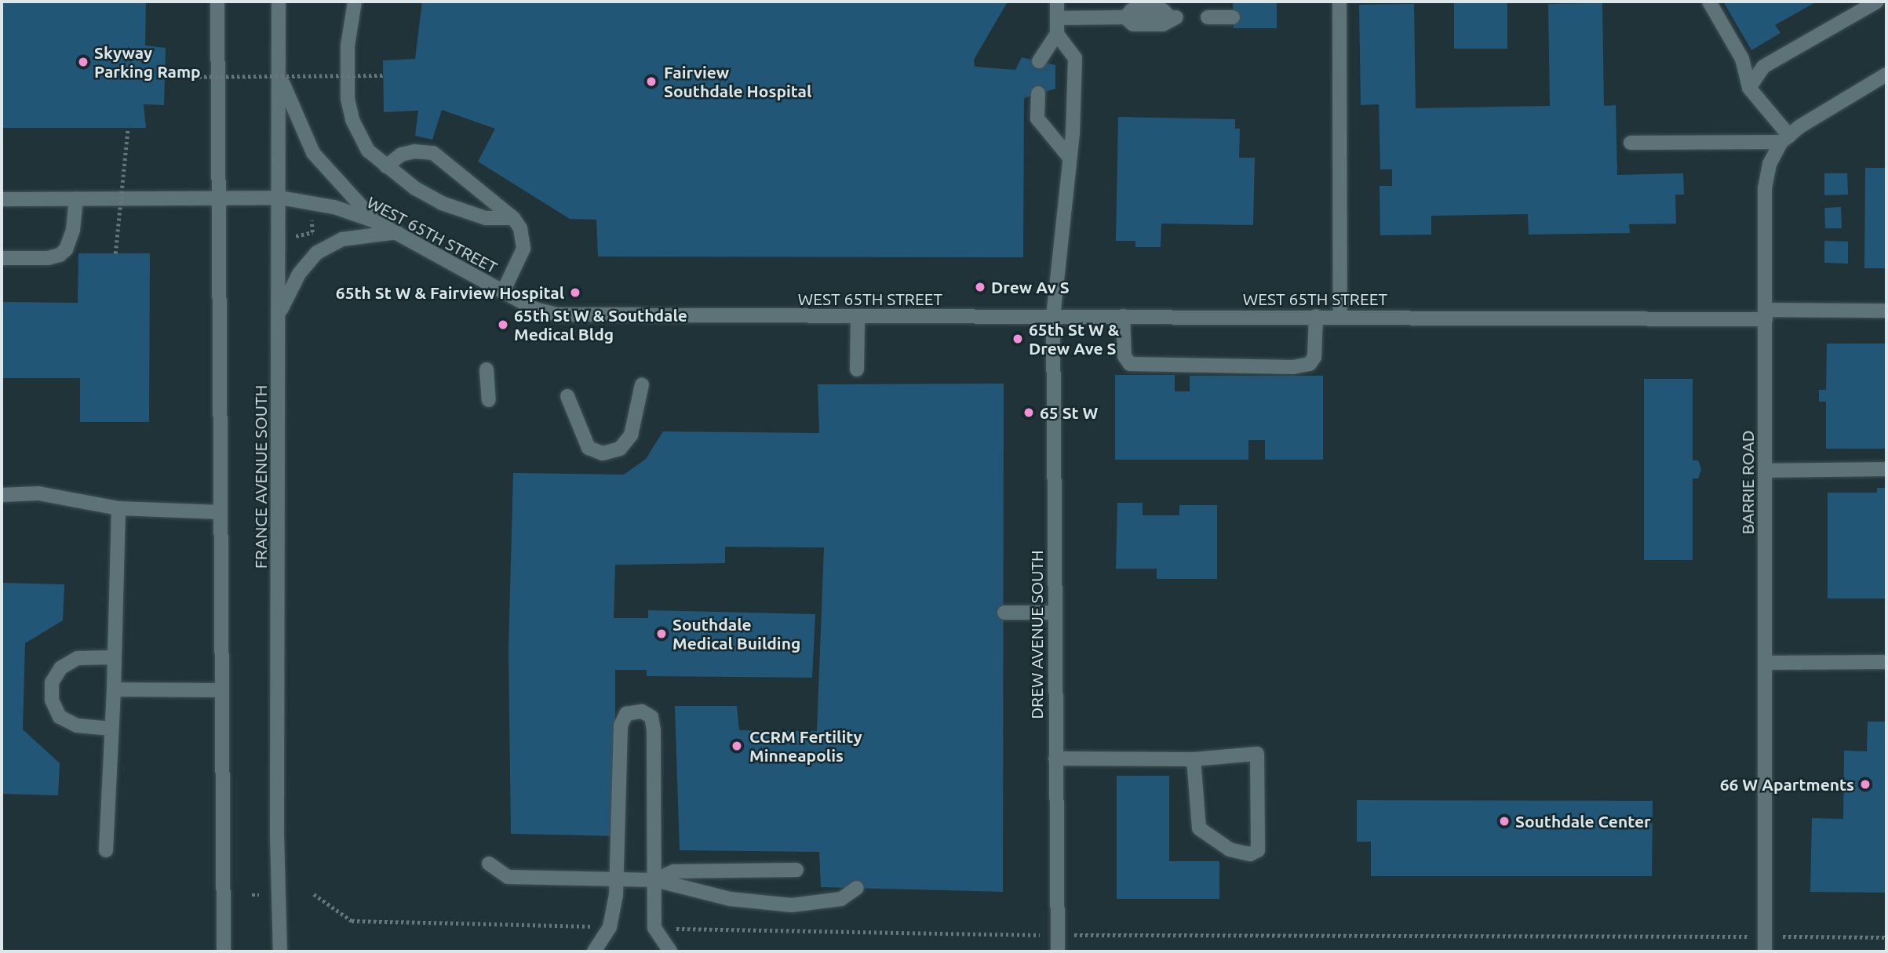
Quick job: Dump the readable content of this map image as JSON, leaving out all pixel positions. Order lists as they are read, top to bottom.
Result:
{
  "streets": {
    "street": [
      "WEST 65TH STREET",
      "FRANCE AVENUE SOUTH",
      "BARRIE ROAD",
      "DREW AVENUE SOUTH"
    ]
  },
  "crossings": [
    ["WEST 65TH STREET", "FRANCE AVENUE SOUTH"],
    ["WEST 65TH STREET", "BARRIE ROAD"],
    ["WEST 65TH STREET", "DREW AVENUE SOUTH"]
  ],
  "places": [
    "Skyway Parking Ramp",
    "Fairview Southdale Hospital",
    "Drew Av S",
    "65th St W & Fairview Hospital",
    "65th St W & Southdale Medical Bldg",
    "65th St W & Drew Ave S",
    "65 St W",
    "Southdale Medical Building",
    "CCRM Fertility Minneapolis",
    "66 W Apartments",
    "Southdale Center"
  ]
}
